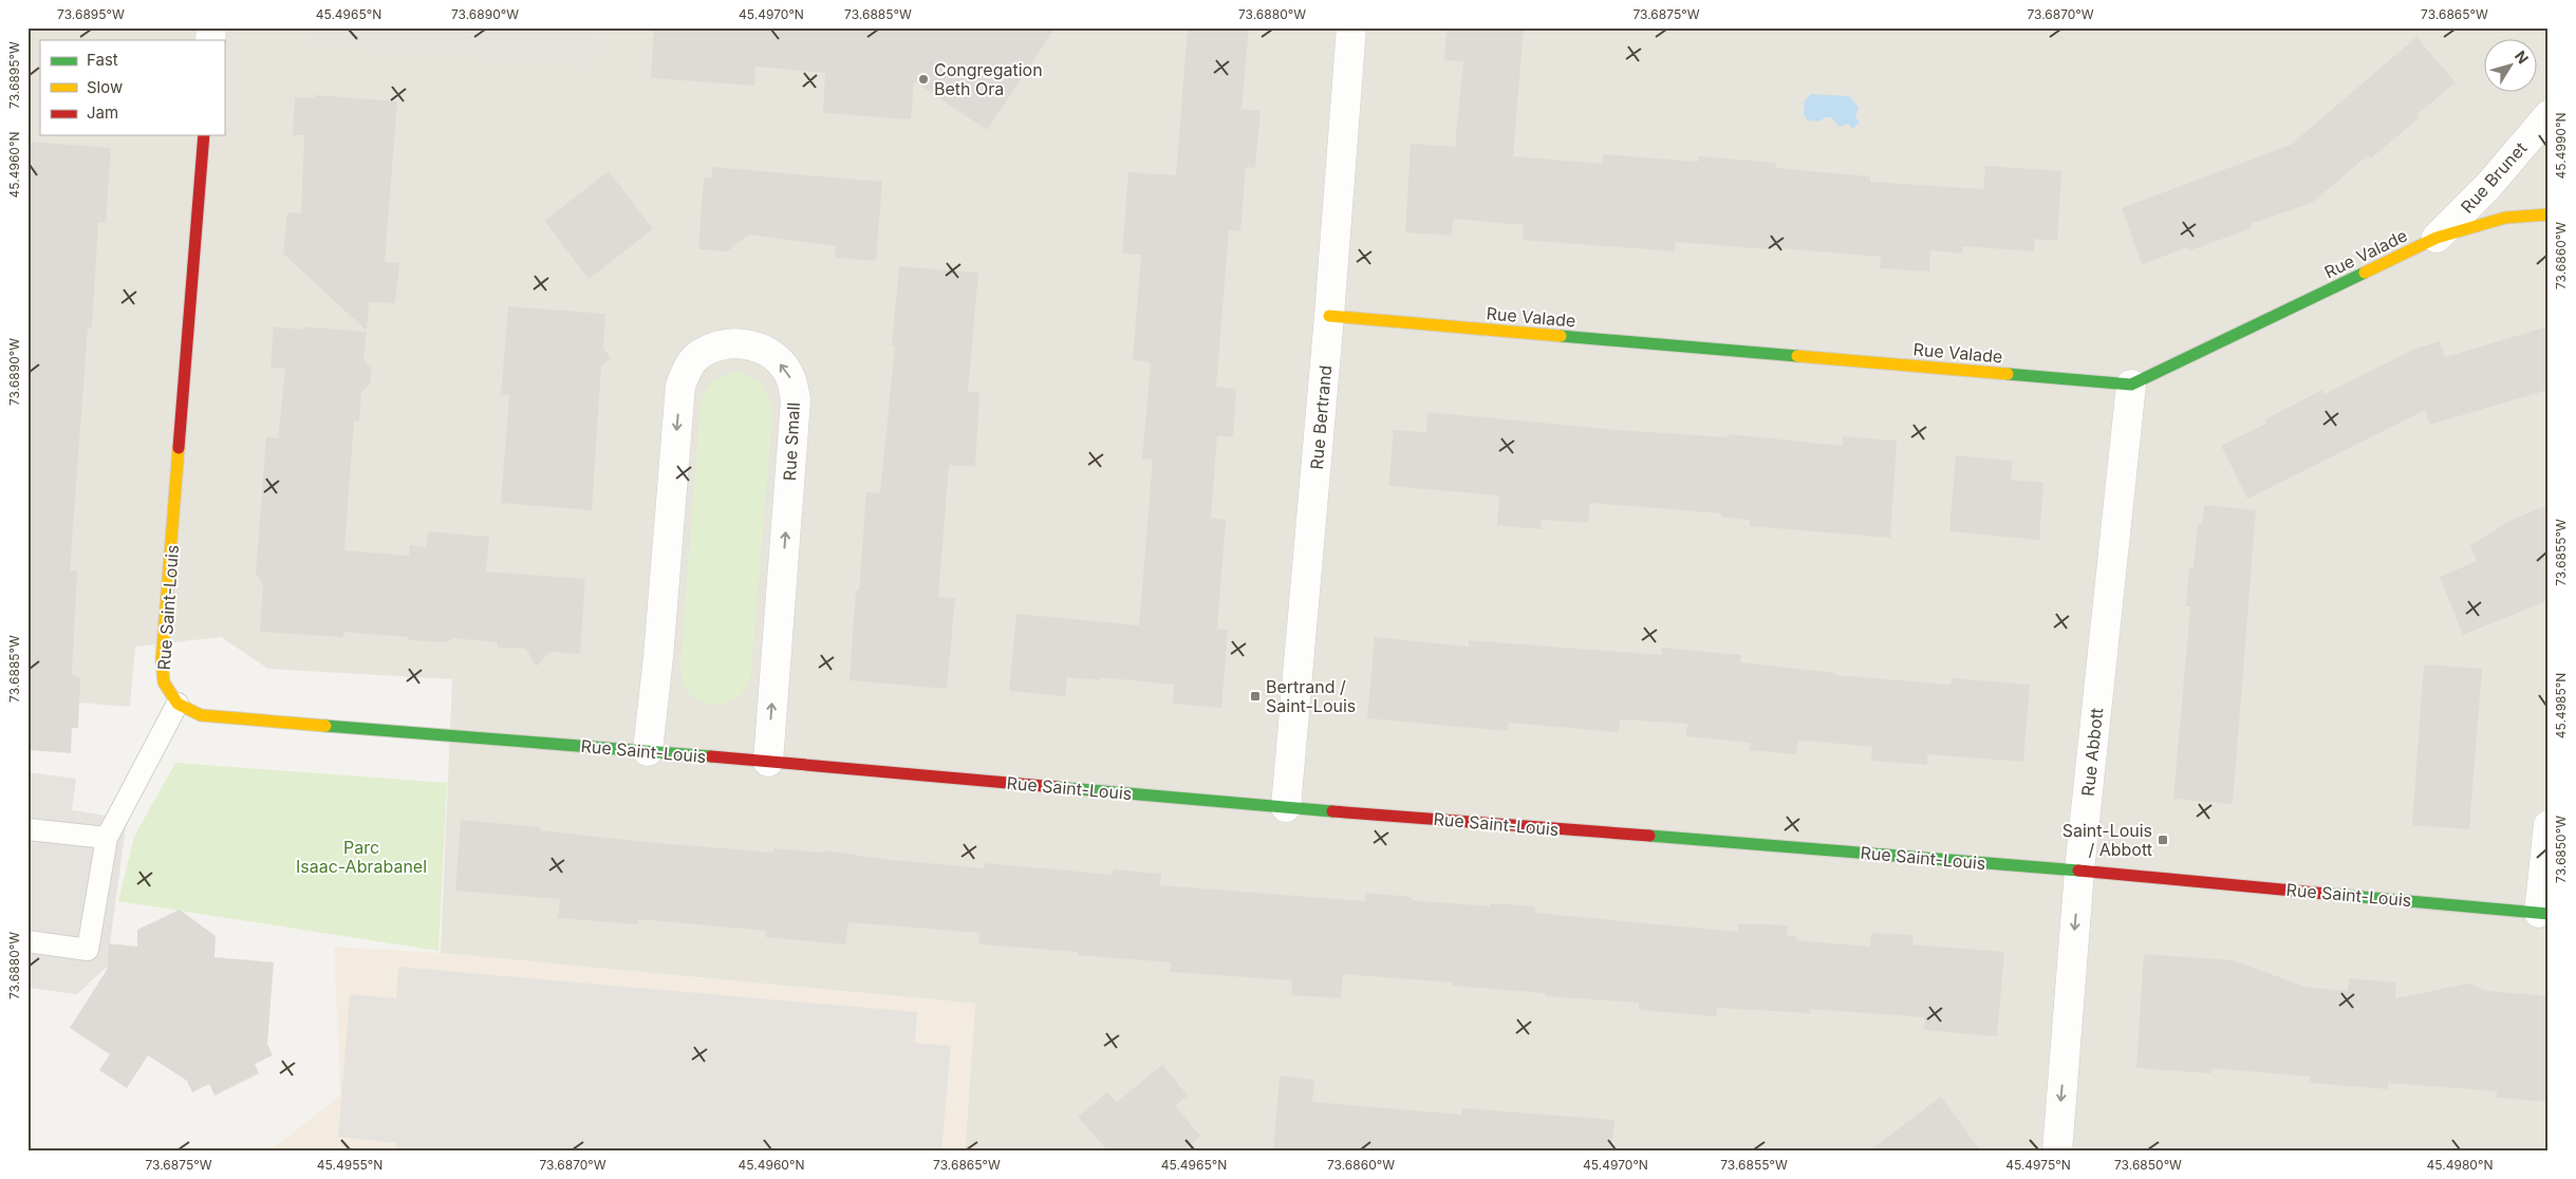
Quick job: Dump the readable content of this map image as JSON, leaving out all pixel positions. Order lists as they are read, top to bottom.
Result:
{
  "streets": {
    "street": [
      "Rue Brunet",
      "Rue Valade",
      "Rue Bertrand",
      "Rue Small",
      "Rue Saint-Louis",
      "Rue Abbott"
    ]
  },
  "crossings": [
    ["Rue Brunet", "Rue Valade"],
    ["Rue Valade", "Rue Bertrand"],
    ["Rue Valade", "Rue Abbott"],
    ["Rue Bertrand", "Rue Saint-Louis"],
    ["Rue Small", "Rue Saint-Louis"],
    ["Rue Saint-Louis", "Rue Abbott"]
  ],
  "one_way": ["Rue Abbott"],
  "parks": ["Parc Isaac-Abrabanel"],
  "places": {
    "other": ["Congregation Beth Ora"],
    "transit": ["Bertrand / Saint-Louis", "Saint-Louis / Abbott"]
  },
  "legend": ["Fast", "Slow", "Jam"],
  "north": "top right",
  "coordinates": [
    "73.6895°W",
    "45.4965°N",
    "73.6890°W",
    "45.4970°N",
    "73.6885°W",
    "73.6880°W",
    "73.6875°W",
    "73.6870°W",
    "73.6865°W",
    "45.4990°N",
    "45.4960°N",
    "73.6860°W",
    "73.6855°W",
    "45.4985°N",
    "73.6850°W",
    "45.4955°N",
    "45.4975°N",
    "45.4980°N"
  ]
}
